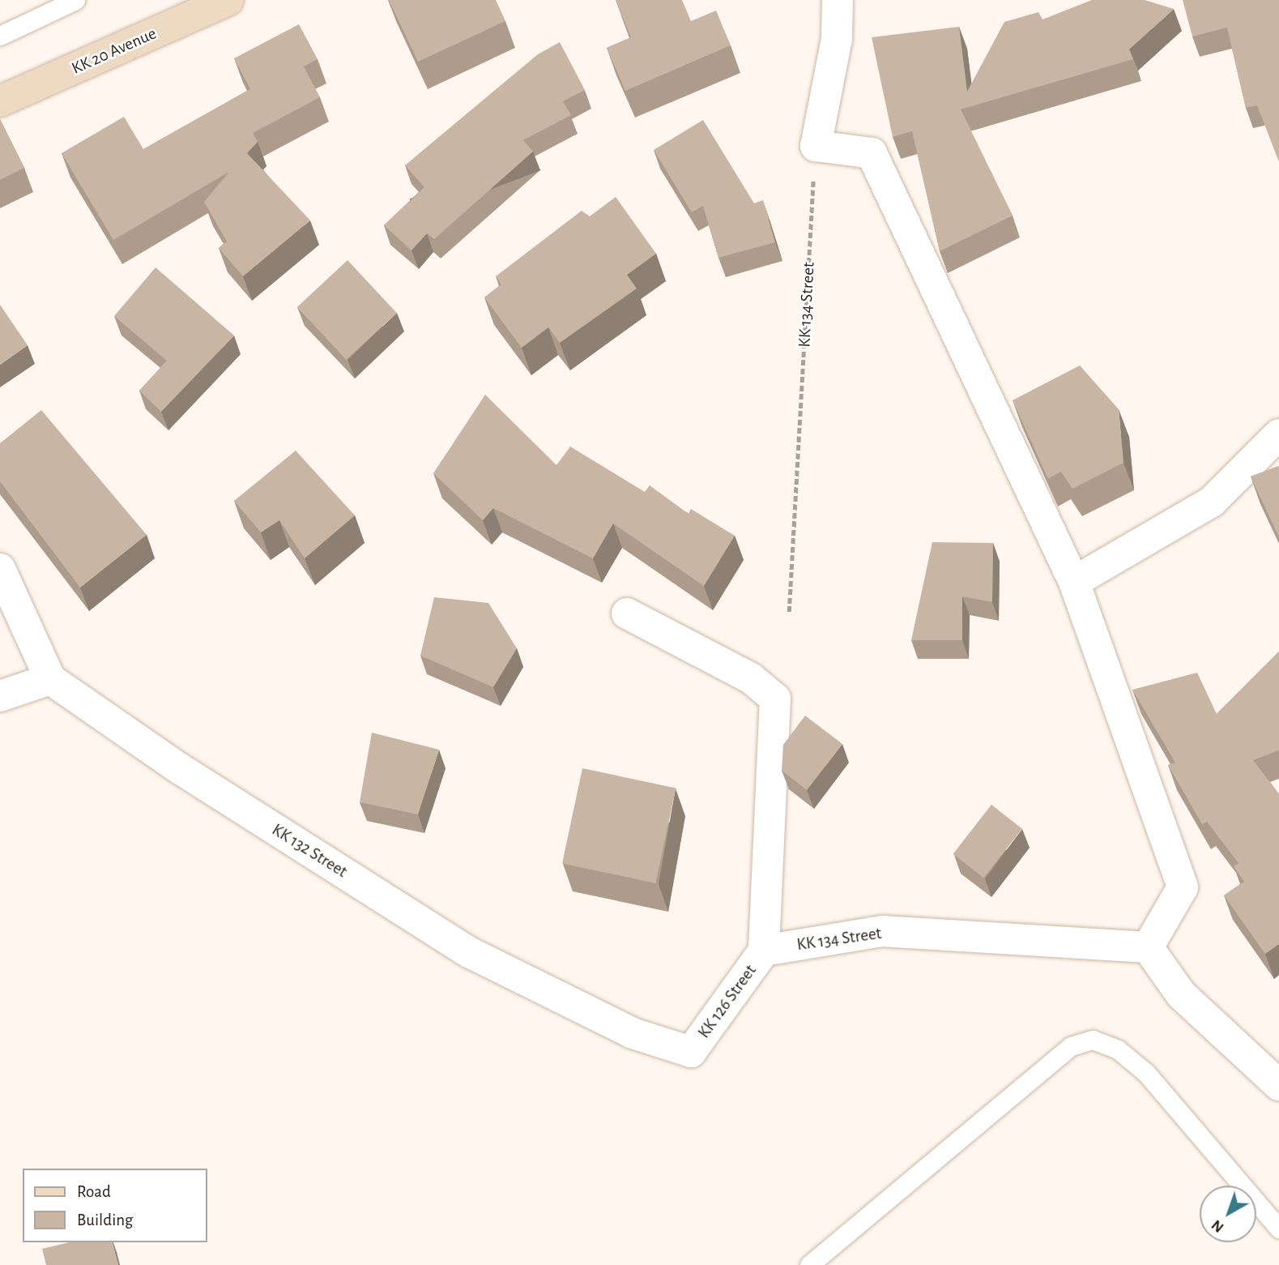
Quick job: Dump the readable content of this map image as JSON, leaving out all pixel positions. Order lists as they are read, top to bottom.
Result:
{
  "streets": {
    "main road": ["KK 20 Avenue"],
    "street": ["KK 134 Street", "KK 132 Street", "KK 126 Street"]
  },
  "crossings": [
    ["KK 134 Street", "KK 126 Street"],
    ["KK 132 Street", "KK 126 Street"]
  ],
  "legend": ["Road", "Building"],
  "north": "bottom left"
}
